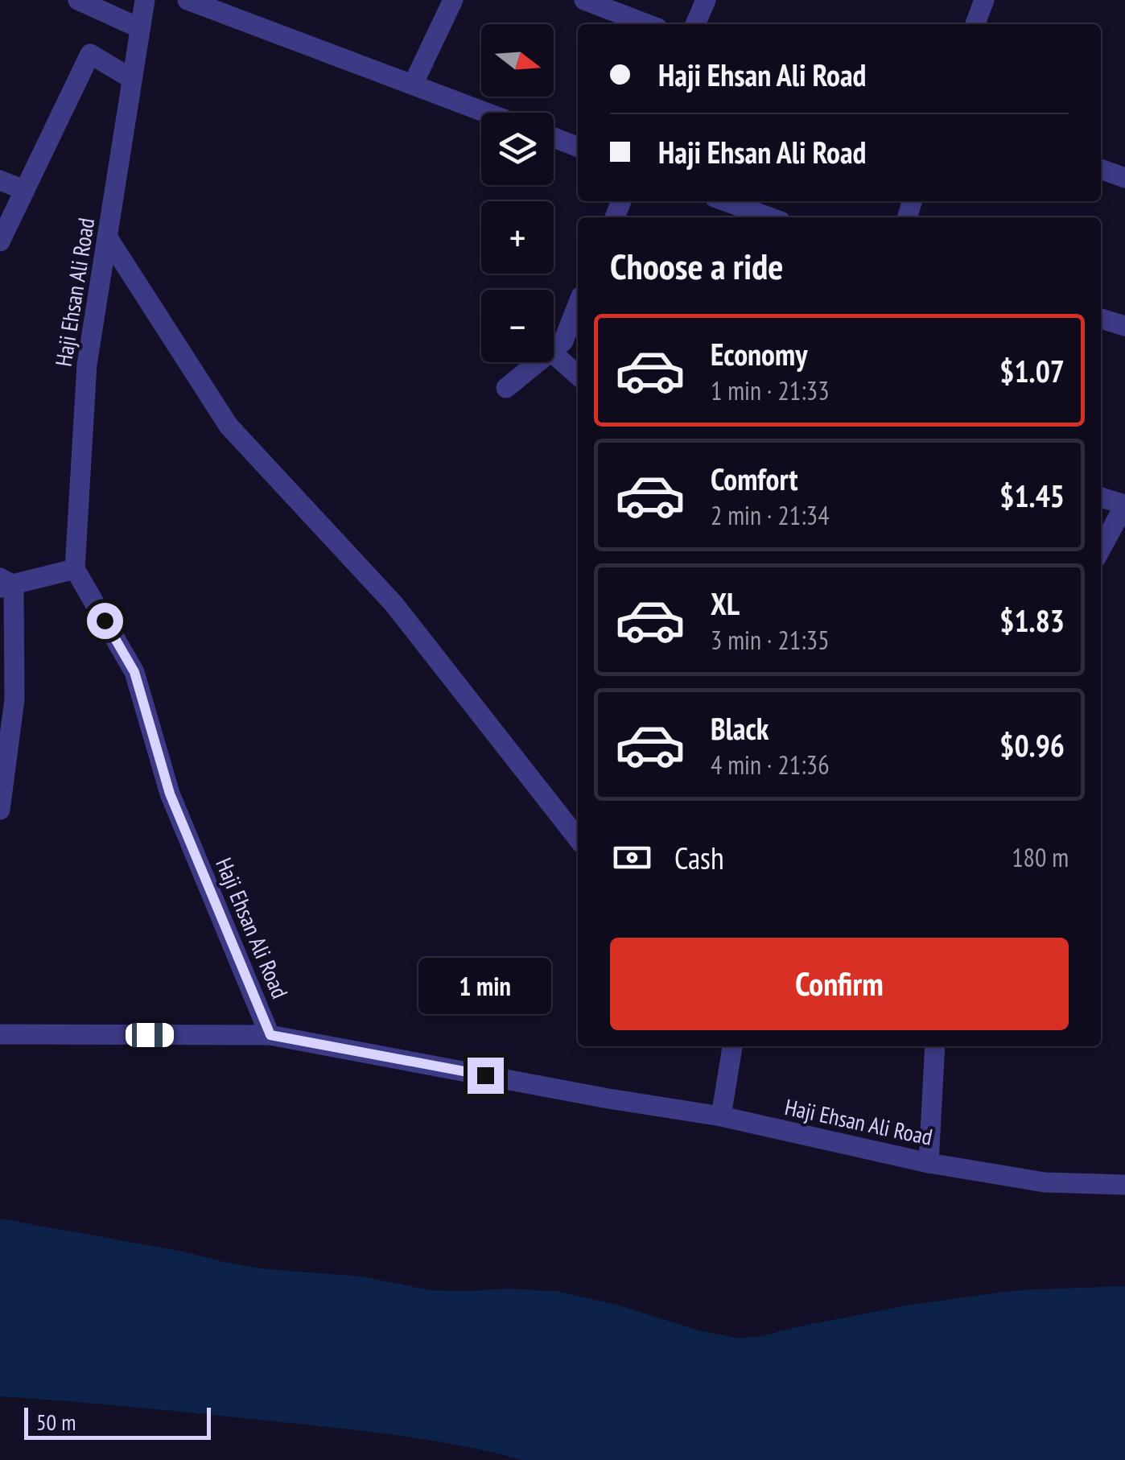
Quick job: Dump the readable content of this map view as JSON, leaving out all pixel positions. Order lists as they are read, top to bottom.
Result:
{
  "streets": {
    "street": ["Haji Ehsan Ali Road"]
  },
  "scale_bar": "50 m",
  "north": "right",
  "page": {
    "map_buttons": ["+", "−"],
    "banner": ["Haji Ehsan Ali Road", "Haji Ehsan Ali Road"],
    "heading": "Choose a ride",
    "list": [
      {
        "name": "Economy",
        "note": "1 min · 21:33",
        "value": "$1.07"
      },
      {
        "name": "Comfort",
        "note": "2 min · 21:34",
        "value": "$1.45"
      },
      {
        "name": "XL",
        "note": "3 min · 21:35",
        "value": "$1.83"
      },
      {
        "name": "Black",
        "note": "4 min · 21:36",
        "value": "$0.96"
      }
    ],
    "pay": ["Cash", "180 m"],
    "buttons": "Confirm",
    "bubble": "1 min",
    "scale": "50 m"
  }
}
